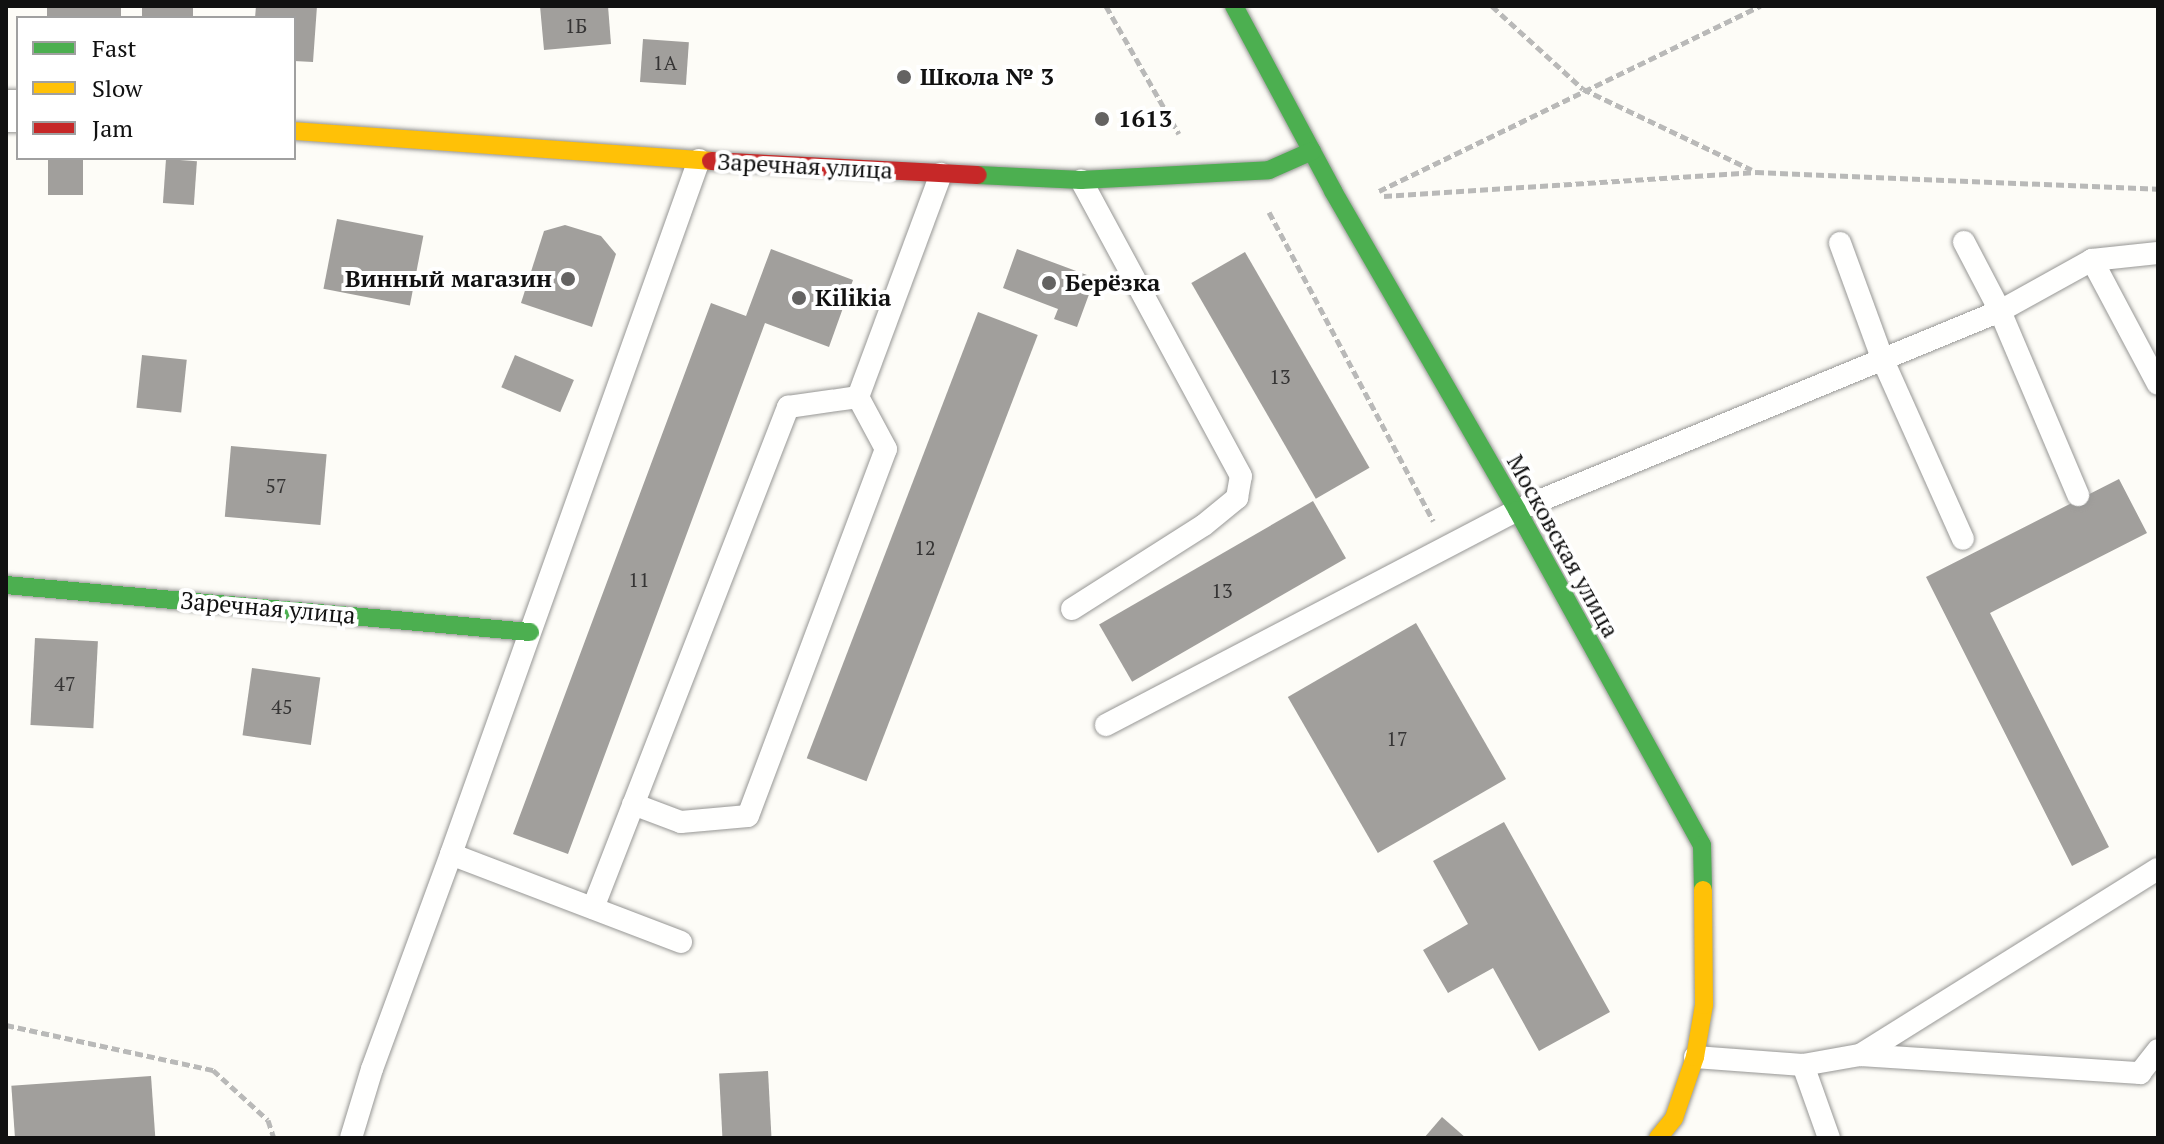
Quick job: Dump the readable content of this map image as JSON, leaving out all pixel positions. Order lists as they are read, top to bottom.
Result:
{
  "streets": {
    "street": ["Заречная улица", "Московская улица"]
  },
  "crossings": [
    ["Заречная улица", "Московская улица"]
  ],
  "places": [
    "Школа № 3",
    "1613",
    "Винный магазин",
    "Берёзка",
    "Kilikia"
  ],
  "house_numbers": [
    "1Б",
    "1А",
    "13",
    "57",
    "12",
    "11",
    "13",
    "47",
    "45",
    "17"
  ],
  "legend": ["Fast", "Slow", "Jam"]
}
